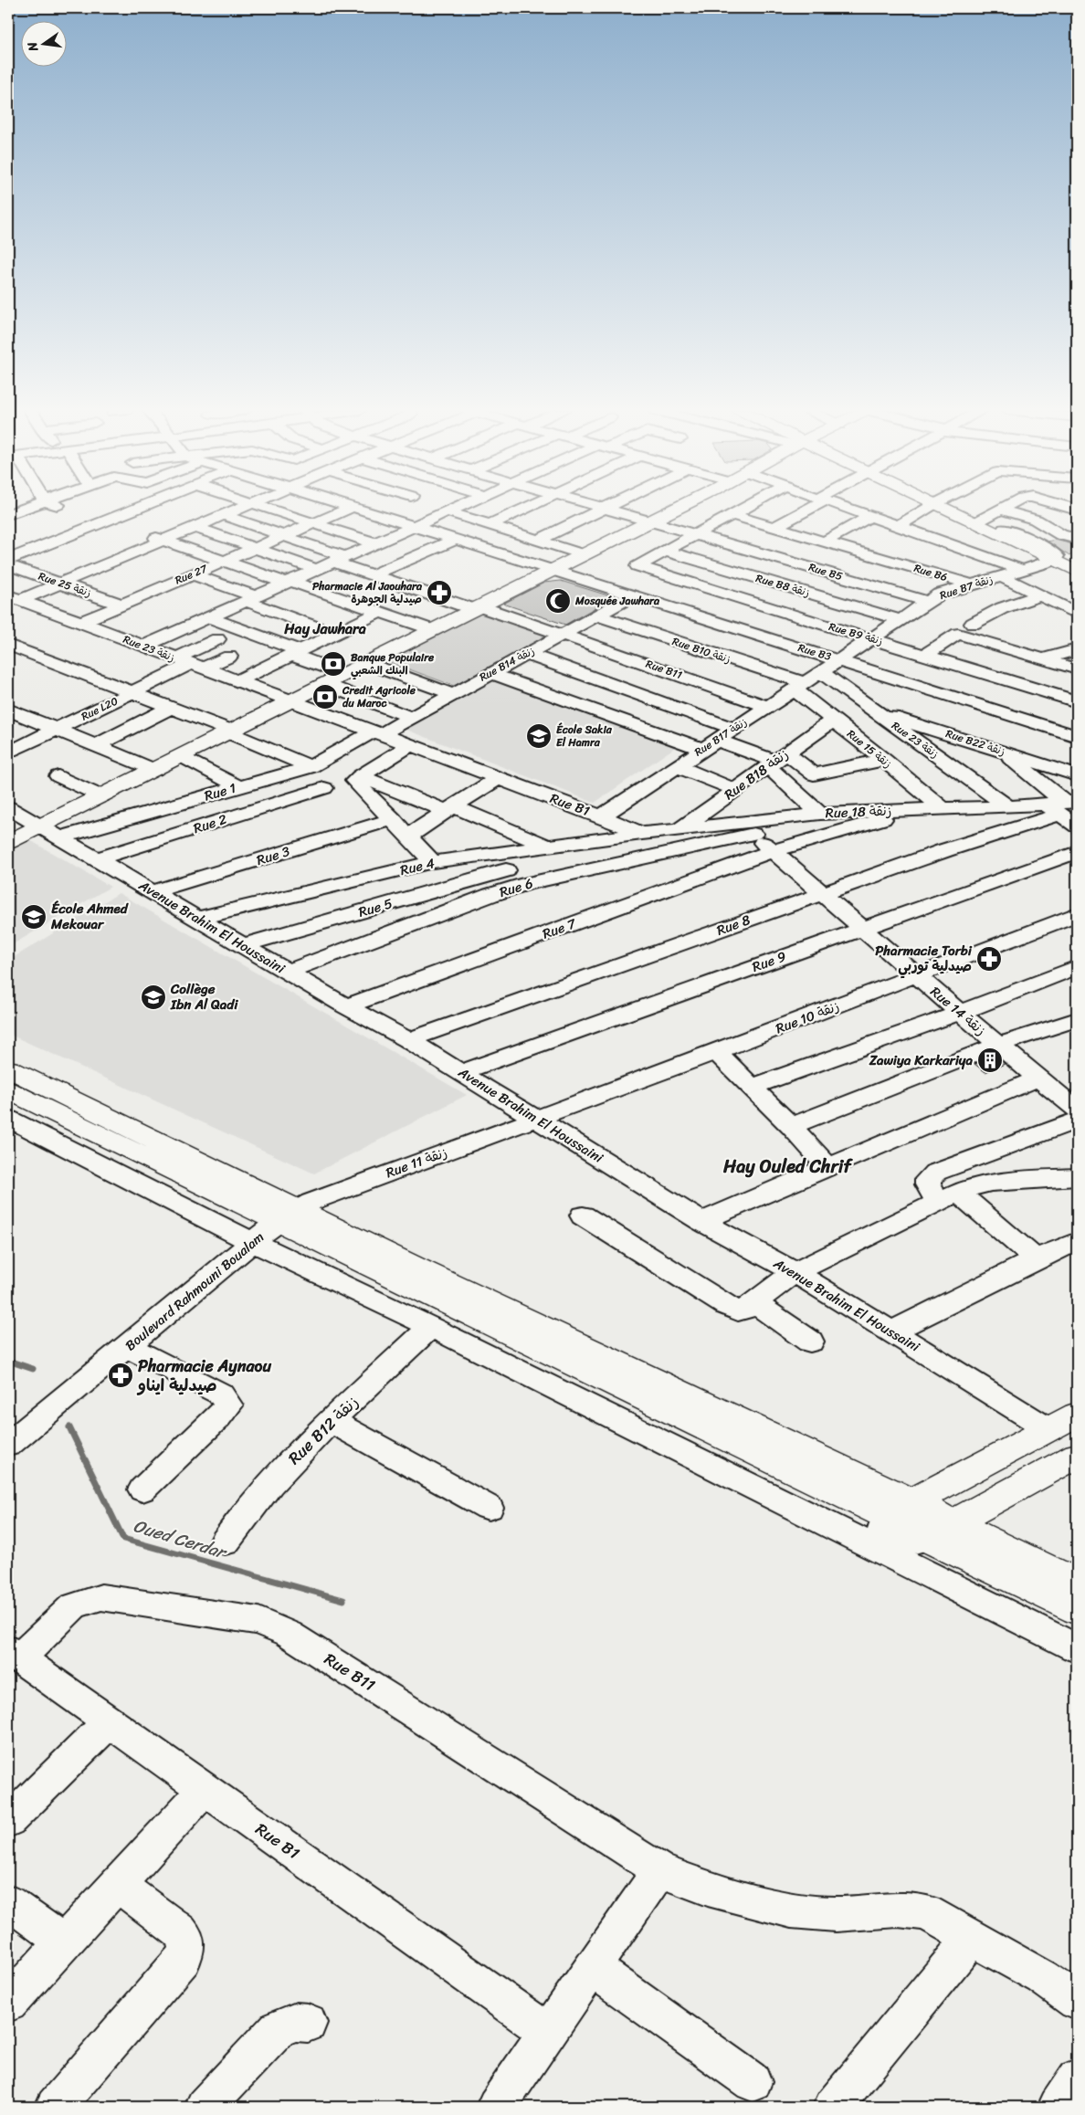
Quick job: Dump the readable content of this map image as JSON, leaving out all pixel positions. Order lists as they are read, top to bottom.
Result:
{
  "streets": {
    "street": [
      "Rue B5",
      "Rue B6",
      "Rue 27",
      "Rue 25 زنقة",
      "Rue B8 زنقة",
      "Rue B7 زنقة",
      "Rue B9 زنقة",
      "Rue 23 زنقة",
      "Rue B10 زنقة",
      "Rue B3",
      "Rue B14 زنقة",
      "Rue B11",
      "Rue L20",
      "Rue B17 زنقة",
      "Rue B22 زنقة",
      "Rue 15 زنقة",
      "Rue B18 زنقة",
      "Rue 1",
      "Rue B1",
      "Rue 18 زنقة",
      "Rue 2",
      "Rue 3",
      "Rue 4",
      "Rue 6",
      "Rue 5",
      "Rue 8",
      "Avenue Brahim El Houssaini",
      "Rue 7",
      "Rue 9",
      "Rue 14 زنقة",
      "Rue 10 زنقة",
      "Rue 11 زنقة",
      "Boulevard Rahmouni Boualam",
      "Rue B12 زنقة"
    ]
  },
  "crossings": [
    ["Rue B5", "Rue B7 زنقة"],
    ["Rue B6", "Rue B7 زنقة"],
    ["Rue 27", "Rue B11"],
    ["Rue B8 زنقة", "Rue B7 زنقة"],
    ["Rue B8 زنقة", "Rue B9 زنقة"],
    ["Rue B7 زنقة", "Rue B9 زنقة"],
    ["Rue B7 زنقة", "Rue B3"],
    ["Rue B7 زنقة", "Rue B17 زنقة"],
    ["Rue B9 زنقة", "Rue B14 زنقة"],
    ["Rue 23 زنقة", "Rue L20"],
    ["Rue 23 زنقة", "Rue B17 زنقة"],
    ["Rue 23 زنقة", "Rue B22 زنقة"],
    ["Rue 23 زنقة", "Rue 15 زنقة"],
    ["Rue 23 زنقة", "Rue B1"],
    ["Rue 23 زنقة", "Rue 18 زنقة"],
    ["Rue B10 زنقة", "Rue B14 زنقة"],
    ["Rue B10 زنقة", "Rue B17 زنقة"],
    ["Rue B10 زنقة", "Rue 15 زنقة"],
    ["Rue B3", "Rue B14 زنقة"],
    ["Rue B3", "Rue B17 زنقة"],
    ["Rue B14 زنقة", "Rue B11"],
    ["Rue B14 زنقة", "Rue 1"],
    ["Rue B14 زنقة", "Rue B1"],
    ["Rue B11", "Rue B17 زنقة"],
    ["Rue B11", "Rue B1"],
    ["Rue B17 زنقة", "Rue 15 زنقة"],
    ["Rue B17 زنقة", "Rue B1"],
    ["Rue 15 زنقة", "Rue B18 زنقة"],
    ["Rue 15 زنقة", "Rue 18 زنقة"],
    ["Rue B18 زنقة", "Rue 18 زنقة"],
    ["Rue 1", "Rue B1"],
    ["Rue 1", "Avenue Brahim El Houssaini"],
    ["Rue B1", "Rue 18 زنقة"],
    ["Rue B1", "Rue 4"],
    ["Rue 18 زنقة", "Rue 4"],
    ["Rue 18 زنقة", "Rue 8"],
    ["Rue 18 زنقة", "Rue 7"],
    ["Rue 18 زنقة", "Rue 14 زنقة"],
    ["Rue 2", "Avenue Brahim El Houssaini"],
    ["Rue 3", "Avenue Brahim El Houssaini"],
    ["Rue 4", "Avenue Brahim El Houssaini"],
    ["Rue 6", "Avenue Brahim El Houssaini"],
    ["Rue 6", "Rue 14 زنقة"],
    ["Rue 5", "Avenue Brahim El Houssaini"],
    ["Rue 8", "Avenue Brahim El Houssaini"],
    ["Rue 8", "Rue 14 زنقة"],
    ["Avenue Brahim El Houssaini", "Rue 7"],
    ["Avenue Brahim El Houssaini", "Rue 9"],
    ["Avenue Brahim El Houssaini", "Rue 10 زنقة"],
    ["Avenue Brahim El Houssaini", "Rue 11 زنقة"],
    ["Rue 7", "Rue 14 زنقة"],
    ["Rue 9", "Rue 14 زنقة"],
    ["Rue 14 زنقة", "Rue 10 زنقة"],
    ["Rue 10 زنقة", "Rue 11 زنقة"],
    ["Rue 11 زنقة", "Boulevard Rahmouni Boualam"]
  ],
  "districts": ["Hay Jawhara", "Hay Ouled Chrif"],
  "water": ["Oued Cerdar"],
  "places": {
    "pharmacy": ["Pharmacie Al Jaouhara صيدلية الجوهرة", "Pharmacie Torbi صيدلية توربي", "Pharmacie Aynaou صيدلية ايناو"],
    "mosque": ["Mosquée Jawhara"],
    "bank": ["Banque Populaire البنك الشعبي", "Credit Agricole du Maroc"],
    "school or university": ["École Sakia El Hamra", "École Ahmed Mekouar", "Collège Ibn Al Qadi"],
    "building": ["Zawiya Karkariya"]
  },
  "north": "left"
}
